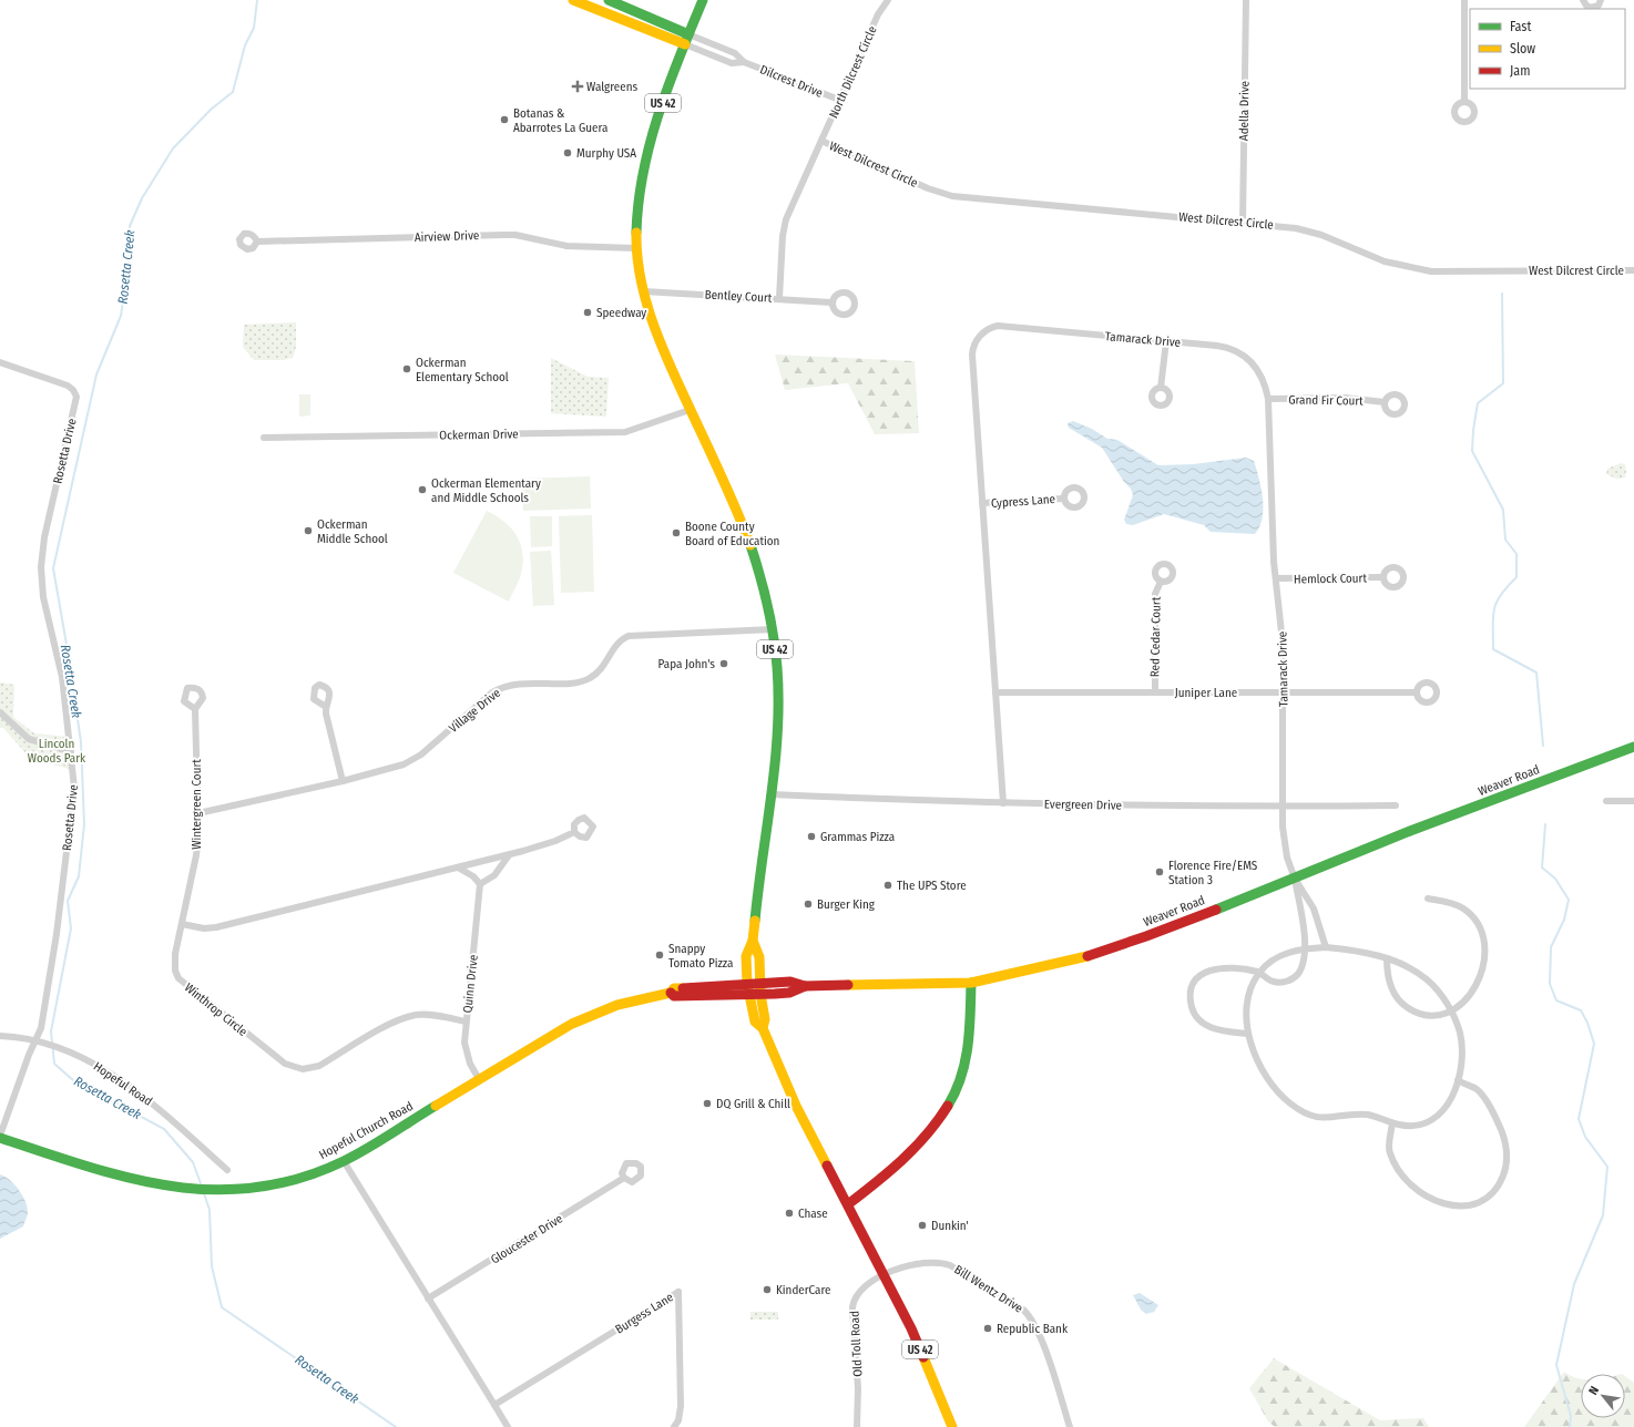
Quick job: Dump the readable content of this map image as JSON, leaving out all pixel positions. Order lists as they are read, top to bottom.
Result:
{
  "streets": {
    "main road": ["US 42", "Weaver Road", "Hopeful Church Road"],
    "street": [
      "North Dilcrest Circle",
      "Dilcrest Drive",
      "Adella Drive",
      "West Dilcrest Circle",
      "Airview Drive",
      "Bentley Court",
      "Tamarack Drive",
      "Grand Fir Court",
      "Ockerman Drive",
      "Rosetta Drive",
      "Cypress Lane",
      "Hemlock Court",
      "Red Cedar Court",
      "Juniper Lane",
      "Village Drive",
      "Wintergreen Court",
      "Evergreen Drive",
      "Quinn Drive",
      "Winthrop Circle",
      "Hopeful Road",
      "Gloucester Drive",
      "Bill Wentz Drive",
      "Burgess Lane",
      "Old Toll Road"
    ]
  },
  "crossings": [
    ["North Dilcrest Circle", "Dilcrest Drive"],
    ["North Dilcrest Circle", "West Dilcrest Circle"],
    ["North Dilcrest Circle", "Bentley Court"],
    ["Dilcrest Drive", "US 42"],
    ["US 42", "Airview Drive"],
    ["US 42", "Bentley Court"],
    ["US 42", "Ockerman Drive"],
    ["US 42", "Village Drive"],
    ["US 42", "Weaver Road"],
    ["US 42", "Evergreen Drive"],
    ["US 42", "Hopeful Church Road"],
    ["US 42", "Bill Wentz Drive"],
    ["US 42", "Old Toll Road"],
    ["Adella Drive", "West Dilcrest Circle"],
    ["Tamarack Drive", "Grand Fir Court"],
    ["Tamarack Drive", "Cypress Lane"],
    ["Tamarack Drive", "Hemlock Court"],
    ["Tamarack Drive", "Juniper Lane"],
    ["Tamarack Drive", "Weaver Road"],
    ["Tamarack Drive", "Evergreen Drive"],
    ["Rosetta Drive", "Hopeful Road"],
    ["Rosetta Drive", "Hopeful Church Road"],
    ["Red Cedar Court", "Juniper Lane"],
    ["Village Drive", "Wintergreen Court"],
    ["Weaver Road", "Hopeful Church Road"],
    ["Wintergreen Court", "Winthrop Circle"],
    ["Quinn Drive", "Winthrop Circle"],
    ["Quinn Drive", "Hopeful Church Road"],
    ["Bill Wentz Drive", "Old Toll Road"]
  ],
  "water": ["Rosetta Creek"],
  "parks": ["Lincoln Woods Park"],
  "places": {
    "health": ["Walgreens"],
    "other": [
      "Botanas & Abarrotes La Guera",
      "Murphy USA",
      "Speedway",
      "Ockerman Elementary School",
      "Ockerman Elementary and Middle Schools",
      "Ockerman Middle School",
      "Boone County Board of Education",
      "Papa John's",
      "Grammas Pizza",
      "Florence Fire/EMS Station 3",
      "The UPS Store",
      "Burger King",
      "Snappy Tomato Pizza",
      "DQ Grill & Chill",
      "Chase",
      "Dunkin'",
      "KinderCare",
      "Republic Bank"
    ]
  },
  "legend": ["Fast", "Slow", "Jam"],
  "north": "top left"
}
